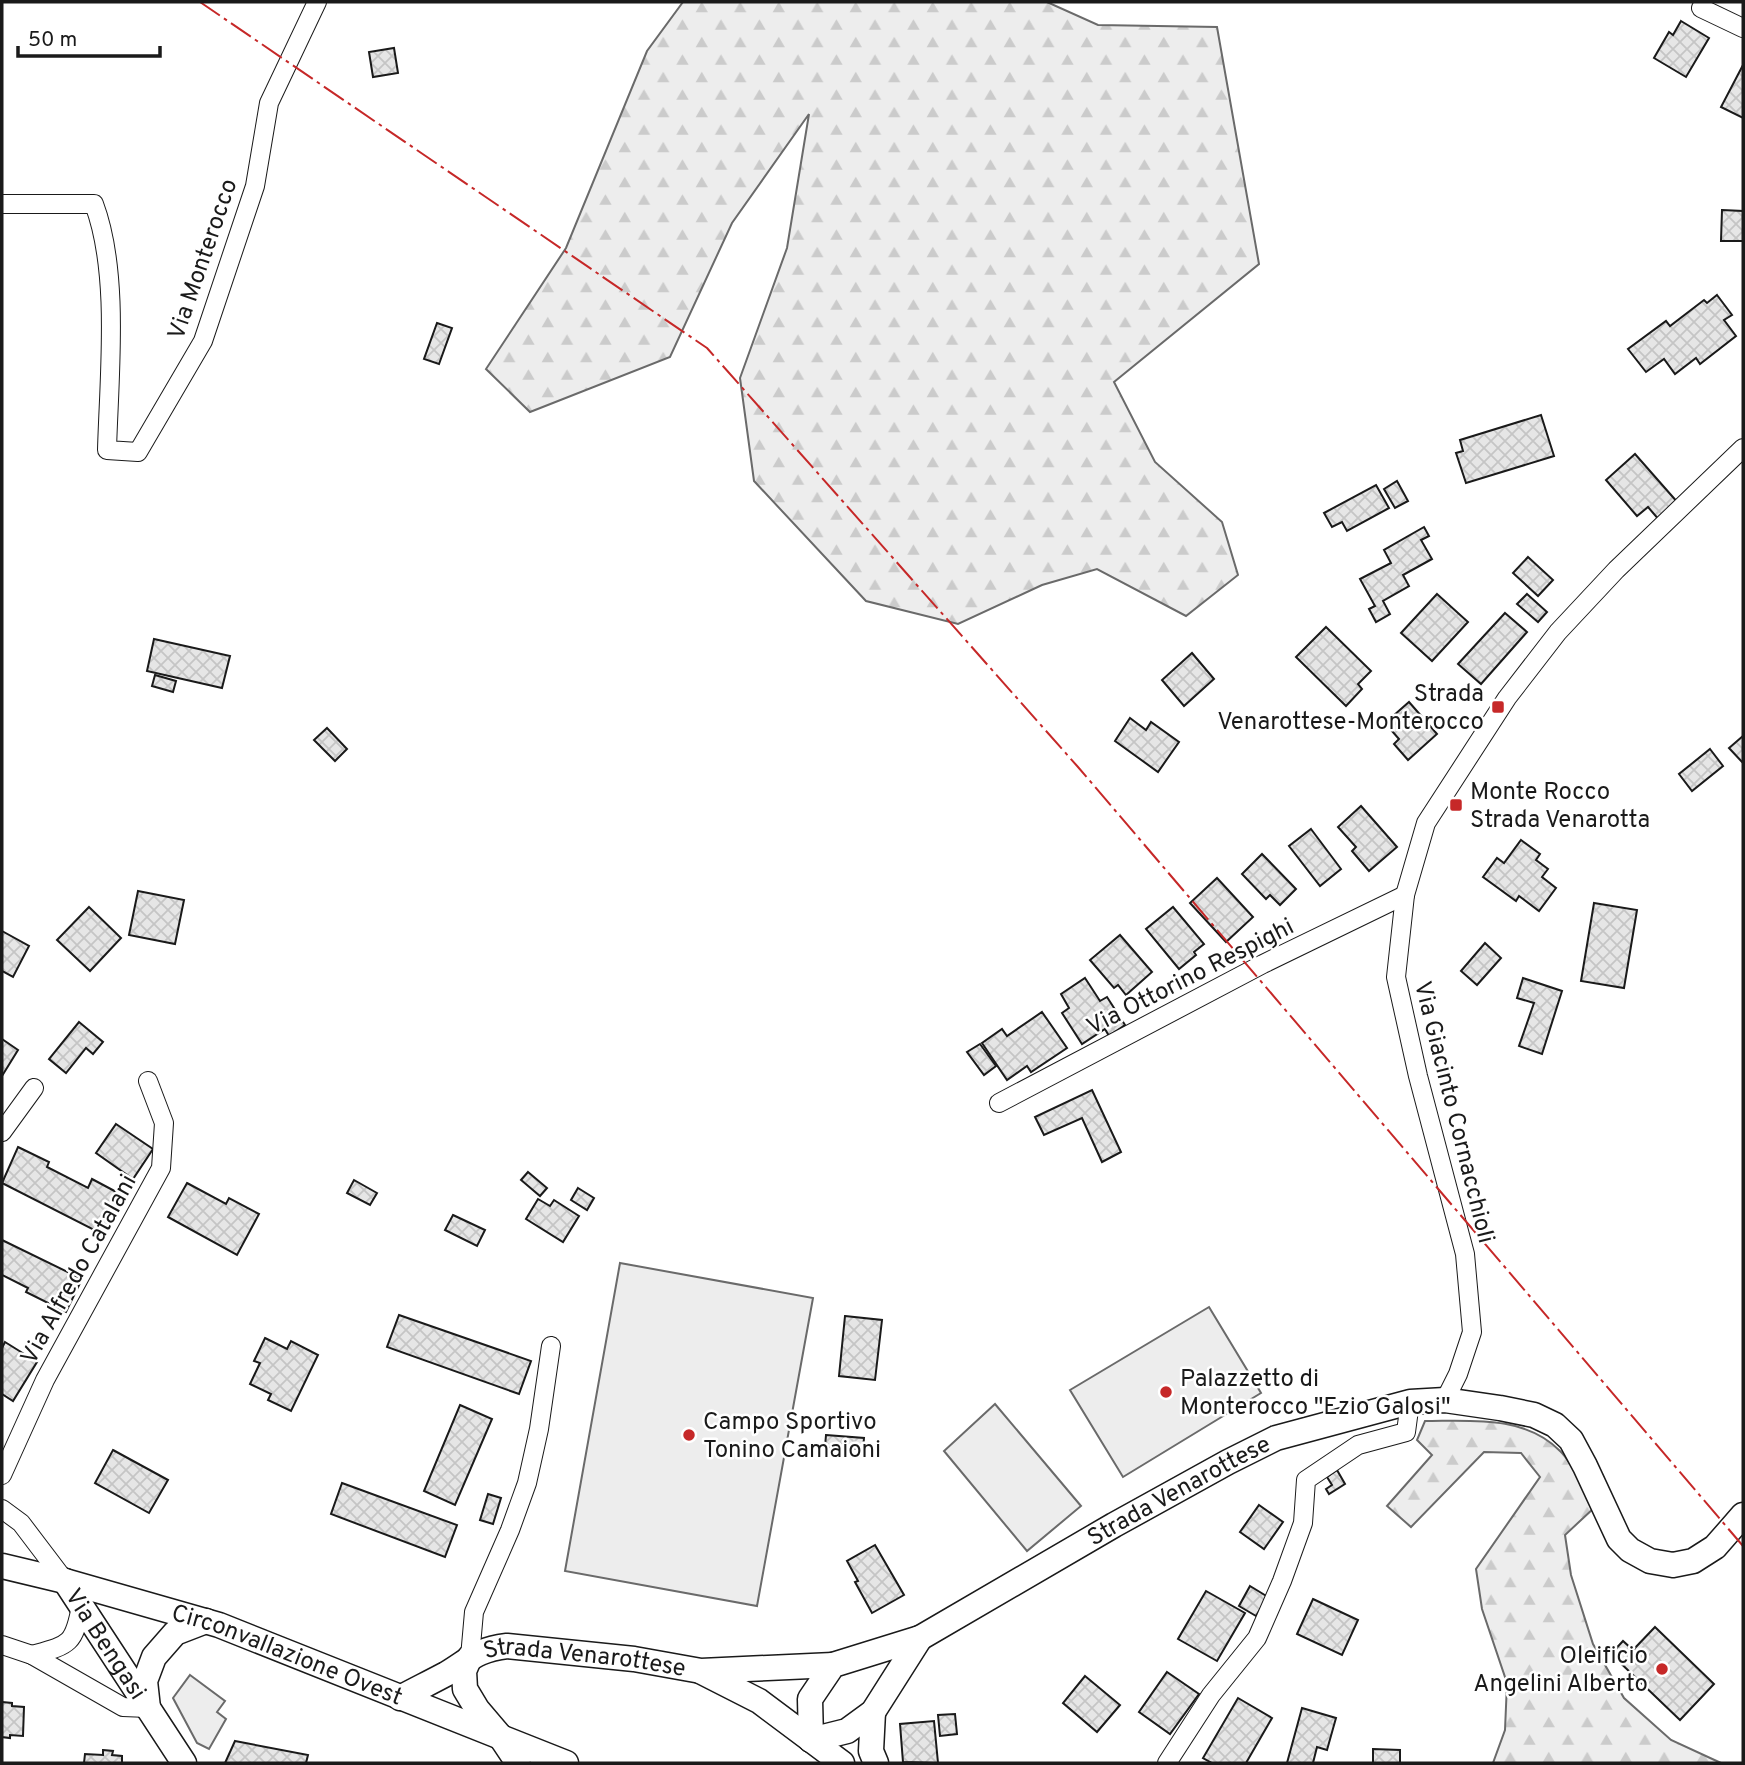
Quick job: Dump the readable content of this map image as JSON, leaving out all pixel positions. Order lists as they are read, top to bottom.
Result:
{
  "streets": {
    "main road": ["Strada Venarottese", "Via Bengasi", "Circonvallazione Ovest"],
    "street": [
      "Via Monterocco",
      "Via Ottorino Respighi",
      "Via Giacinto Cornacchioli",
      "Via Alfredo Catalani"
    ]
  },
  "crossings": [
    ["Via Ottorino Respighi", "Via Giacinto Cornacchioli"],
    ["Via Giacinto Cornacchioli", "Strada Venarottese"],
    ["Strada Venarottese", "Circonvallazione Ovest"],
    ["Via Bengasi", "Circonvallazione Ovest"]
  ],
  "places": {
    "transit": ["Strada Venarottese-Monterocco", "Monte Rocco Strada Venarotta"],
    "other": ["Palazzetto di Monterocco \"Ezio Galosi\"", "Campo Sportivo Tonino Camaioni", "Oleificio Angelini Alberto"]
  },
  "scale_bar": "50 m"
}
